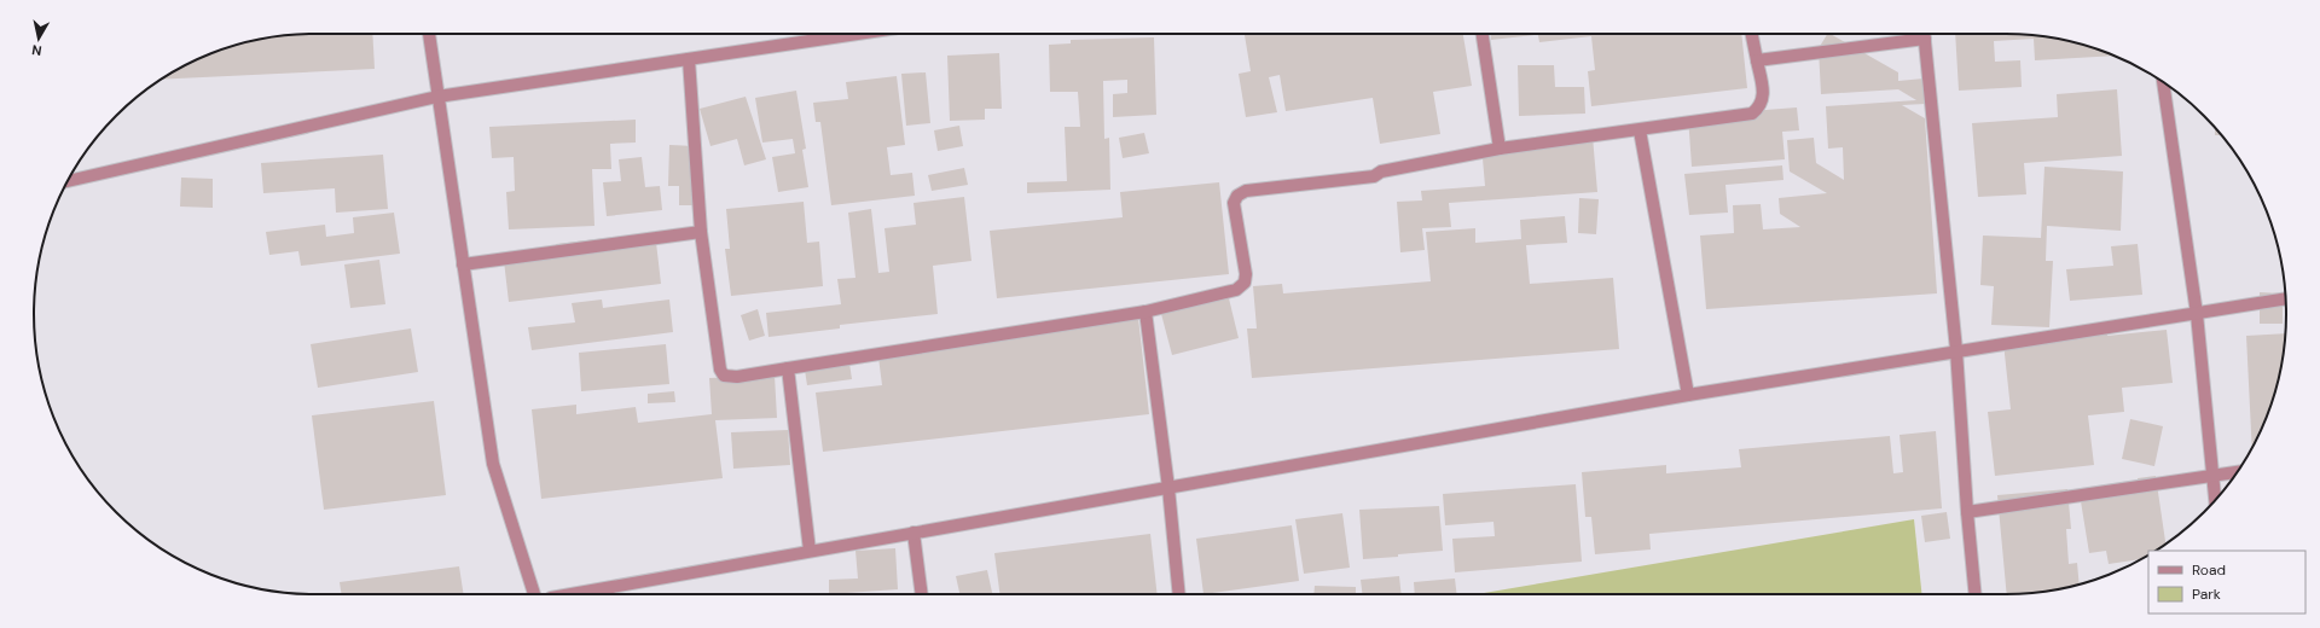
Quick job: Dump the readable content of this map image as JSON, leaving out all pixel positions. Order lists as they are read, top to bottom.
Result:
{
  "legend": ["Road", "Park"],
  "north": "bottom"
}
